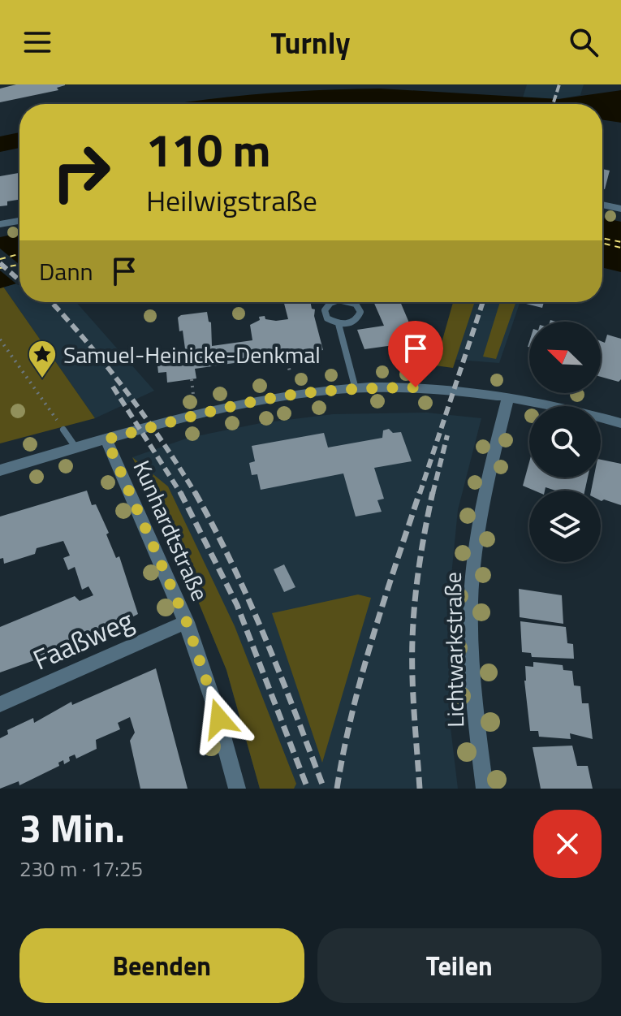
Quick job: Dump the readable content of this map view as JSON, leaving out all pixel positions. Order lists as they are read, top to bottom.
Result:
{
  "streets": {
    "street": ["Kunhardtstraße", "Faaßweg", "Lichtwarkstraße"]
  },
  "crossings": [
    ["Kunhardtstraße", "Faaßweg"]
  ],
  "places": {
    "place": ["Samuel-Heinicke-Denkmal"]
  },
  "north": "top left",
  "page": {
    "header": "Turnly",
    "turn": ["110 m", "Heilwigstraße"],
    "then": "Dann",
    "heading": ["3 Min.", "230 m · 17:25"],
    "buttons": ["Beenden", "Teilen"]
  }
}
